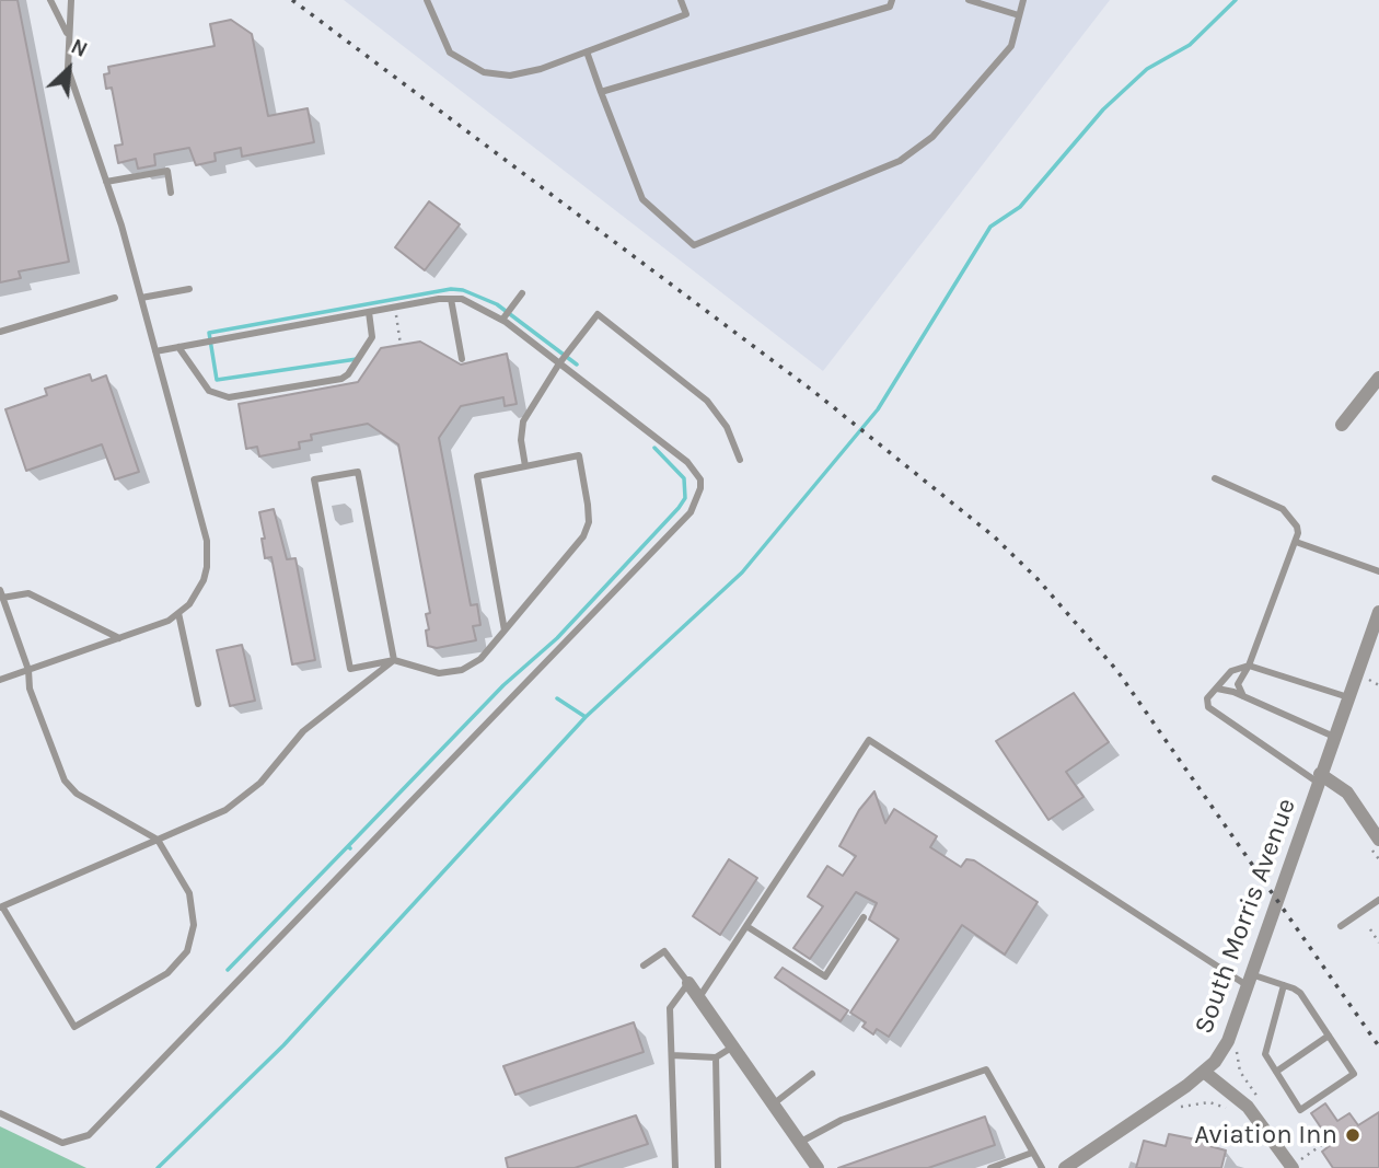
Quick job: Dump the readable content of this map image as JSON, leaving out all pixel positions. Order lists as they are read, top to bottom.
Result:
{
  "streets": {
    "street": ["South Morris Avenue"]
  },
  "places": ["Aviation Inn"],
  "north": "top right"
}
